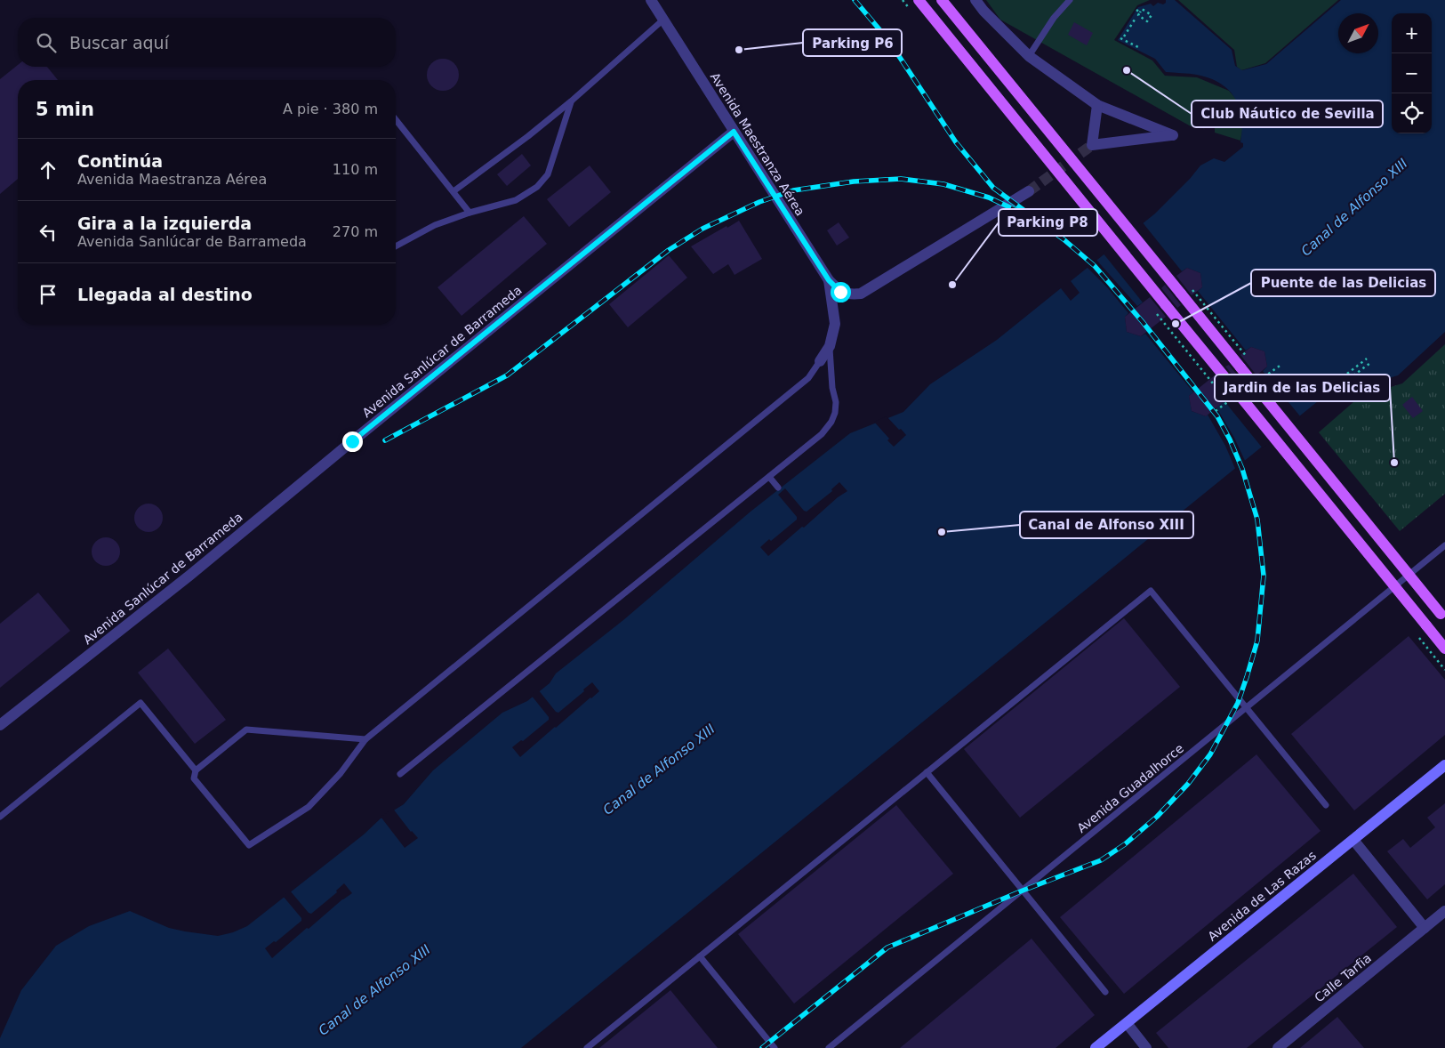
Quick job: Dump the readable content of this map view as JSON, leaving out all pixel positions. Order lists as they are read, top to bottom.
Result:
{
  "streets": {
    "main road": ["Avenida de Las Razas"],
    "street": ["Avenida Maestranza Aérea", "Avenida Sanlúcar de Barrameda", "Calle Tarfia"],
    "lane": ["Avenida Guadalhorce"]
  },
  "crossings": [
    ["Avenida Maestranza Aérea", "Avenida Sanlúcar de Barrameda"]
  ],
  "water": ["Canal de Alfonso XIII"],
  "places": [
    "Parking P6",
    "Club Náutico de Sevilla",
    "Parking P8",
    "Puente de las Delicias",
    "Jardin de las Delicias",
    "Canal de Alfonso XIII"
  ],
  "north": "top right",
  "page": {
    "map_buttons": ["+", "−"],
    "search": "Buscar aquí",
    "heading": ["5 min", "A pie · 380 m"],
    "list": [
      ["Continúa", "Avenida Maestranza Aérea", "110 m"],
      ["Gira a la izquierda", "Avenida Sanlúcar de Barrameda", "270 m"],
      "Llegada al destino"
    ]
  }
}
